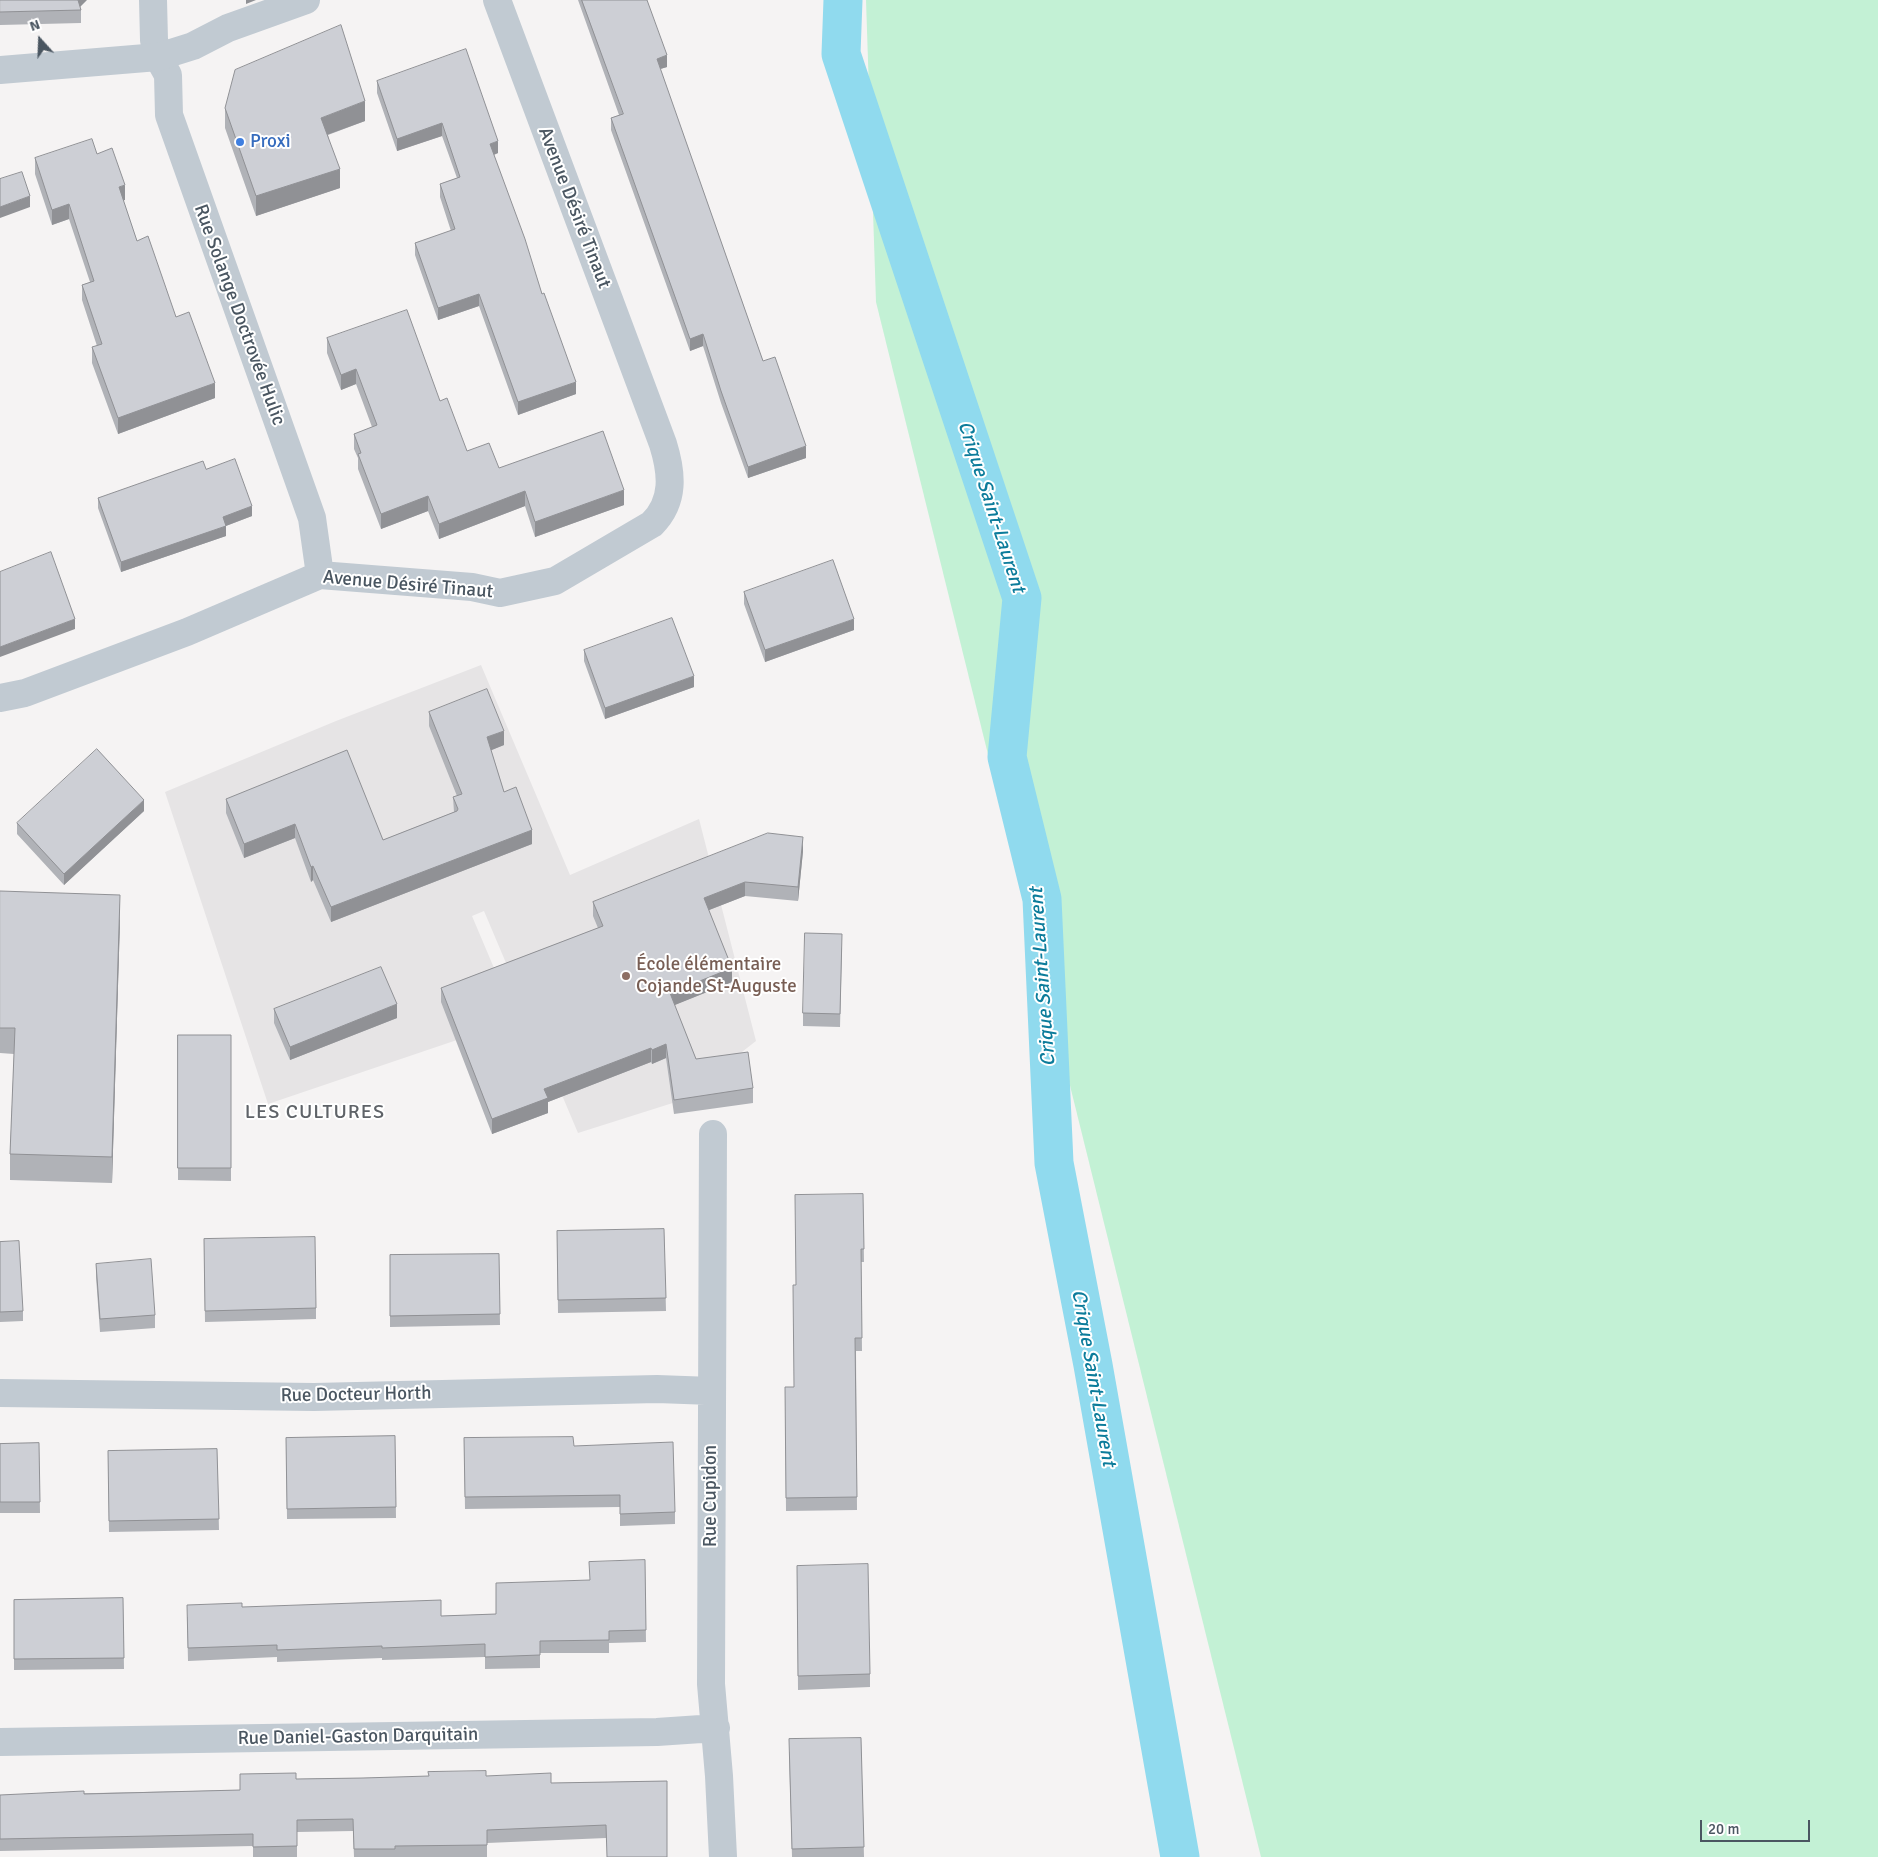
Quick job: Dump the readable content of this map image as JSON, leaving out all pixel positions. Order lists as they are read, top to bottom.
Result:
{
  "streets": {
    "street": [
      "Avenue Désiré Tinaut",
      "Rue Solange Doctrovée Hulic",
      "Rue Docteur Horth",
      "Rue Cupidon",
      "Rue Daniel-Gaston Darquitain"
    ]
  },
  "crossings": [
    ["Avenue Désiré Tinaut", "Rue Solange Doctrovée Hulic"],
    ["Rue Docteur Horth", "Rue Cupidon"],
    ["Rue Cupidon", "Rue Daniel-Gaston Darquitain"]
  ],
  "districts": ["LES CULTURES"],
  "water": ["Crique Saint-Laurent"],
  "places": ["Proxi", "École élémentaire Cojande St-Auguste"],
  "scale_bar": "20 m",
  "north": "top"
}
